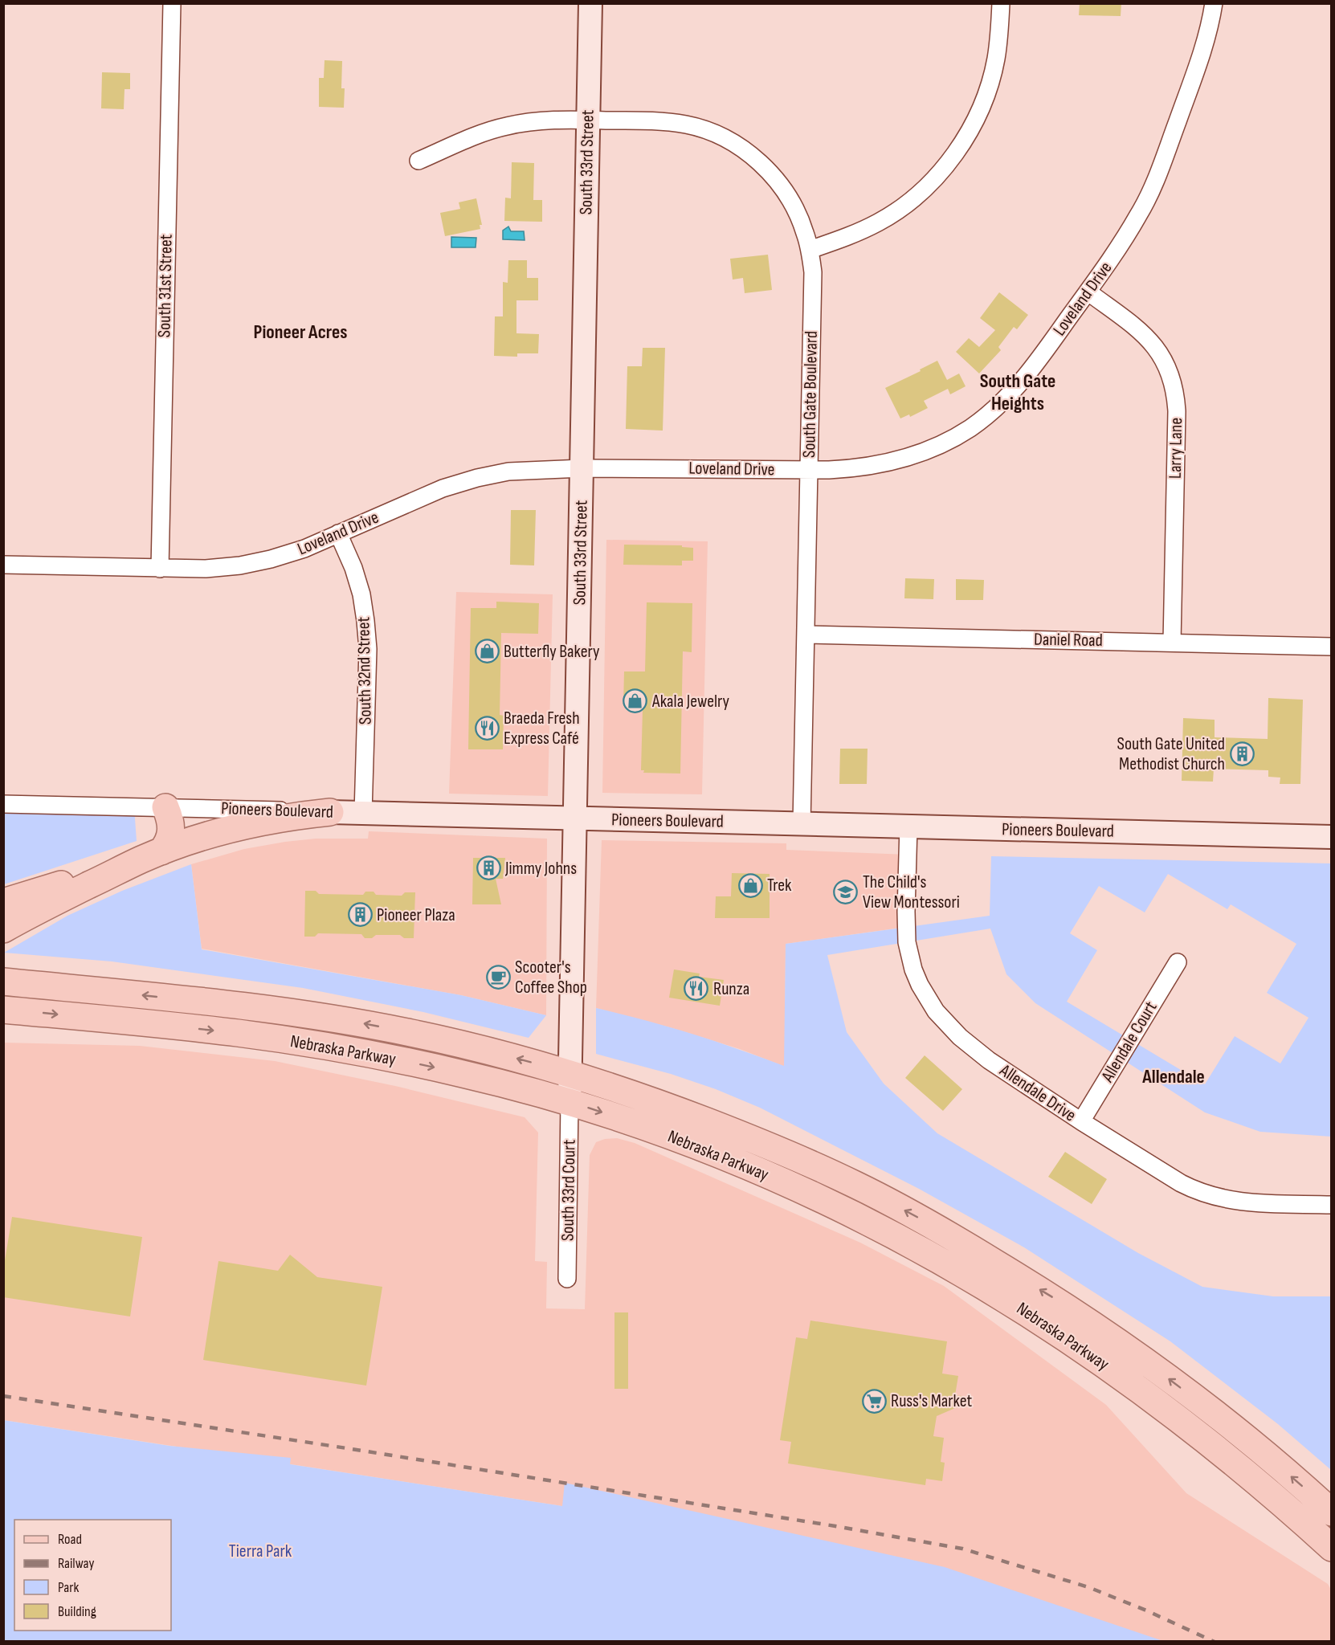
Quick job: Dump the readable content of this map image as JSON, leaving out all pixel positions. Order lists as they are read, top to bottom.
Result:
{
  "streets": {
    "main road": ["South 33rd Street", "Pioneers Boulevard", "Nebraska Parkway"],
    "street": [
      "South 31st Street",
      "Loveland Drive",
      "South Gate Boulevard",
      "Larry Lane",
      "Daniel Road",
      "South 32nd Street",
      "Allendale Court",
      "Allendale Drive",
      "South 33rd Court"
    ]
  },
  "crossings": [
    ["South 33rd Street", "Loveland Drive"],
    ["South 33rd Street", "South Gate Boulevard"],
    ["South 33rd Street", "Pioneers Boulevard"],
    ["South 33rd Street", "Nebraska Parkway"],
    ["South 33rd Street", "South 33rd Court"],
    ["South 31st Street", "Loveland Drive"],
    ["Loveland Drive", "South Gate Boulevard"],
    ["Loveland Drive", "Larry Lane"],
    ["Loveland Drive", "South 32nd Street"],
    ["South Gate Boulevard", "Daniel Road"],
    ["South Gate Boulevard", "Pioneers Boulevard"],
    ["Larry Lane", "Daniel Road"],
    ["South 32nd Street", "Pioneers Boulevard"],
    ["Pioneers Boulevard", "Allendale Drive"],
    ["Allendale Court", "Allendale Drive"],
    ["Nebraska Parkway", "South 33rd Court"]
  ],
  "districts": ["Pioneer Acres", "South Gate Heights", "Allendale"],
  "parks": ["Tierra Park"],
  "places": {
    "shop": ["Butterfly Bakery", "Akala Jewelry", "Trek"],
    "restaurant": ["Braeda Fresh Express Café", "Runza"],
    "building": ["South Gate United Methodist Church", "Jimmy Johns", "Pioneer Plaza"],
    "school or university": ["The Child's View Montessori"],
    "cafe": ["Scooter's Coffee Shop"],
    "supermarket": ["Russ's Market"]
  },
  "legend": [
    "Road",
    "Railway",
    "Park",
    "Building"
  ]
}
